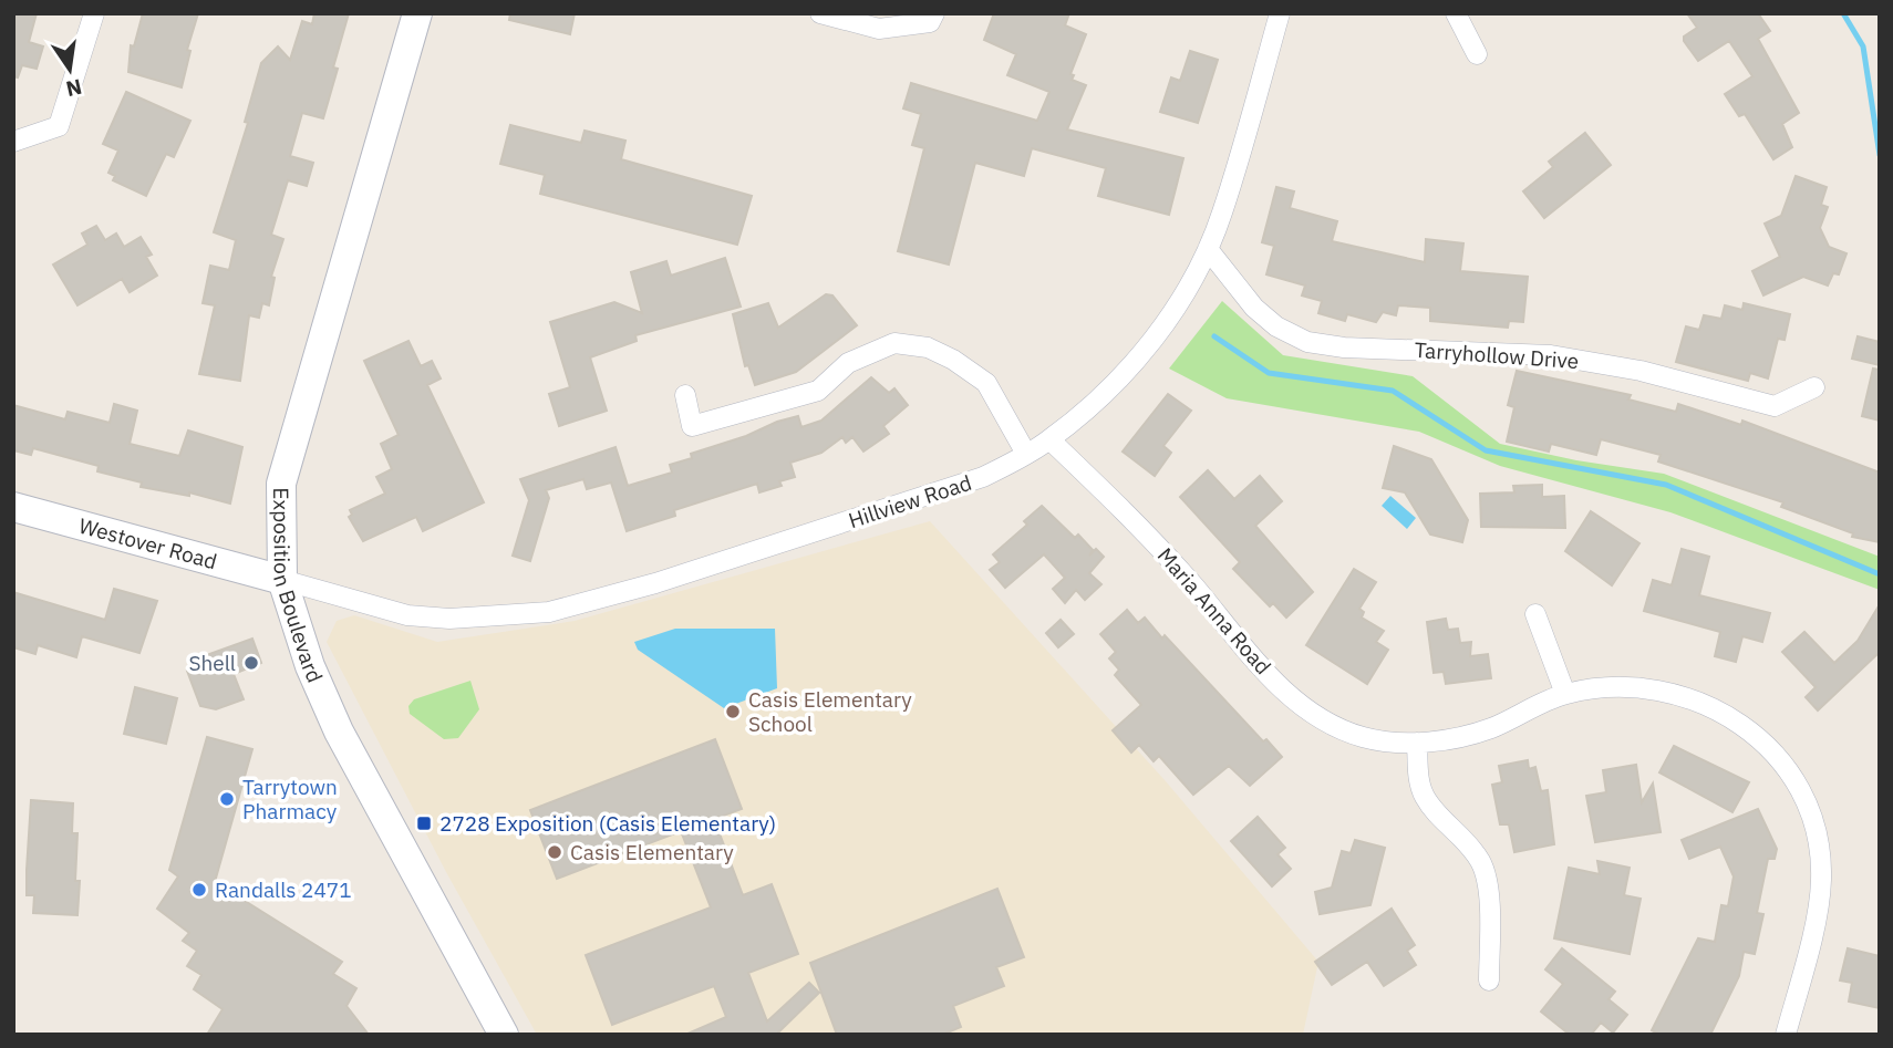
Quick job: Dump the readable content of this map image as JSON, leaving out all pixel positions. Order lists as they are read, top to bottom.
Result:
{
  "streets": {
    "street": [
      "Tarryhollow Drive",
      "Hillview Road",
      "Westover Road",
      "Exposition Boulevard",
      "Maria Anna Road"
    ]
  },
  "crossings": [
    ["Tarryhollow Drive", "Hillview Road"],
    ["Hillview Road", "Westover Road"],
    ["Hillview Road", "Exposition Boulevard"],
    ["Hillview Road", "Maria Anna Road"],
    ["Westover Road", "Exposition Boulevard"]
  ],
  "places": {
    "other": [
      "Shell",
      "Casis Elementary School",
      "Tarrytown Pharmacy",
      "Casis Elementary",
      "Randalls 2471"
    ],
    "transit": ["2728 Exposition (Casis Elementary)"]
  },
  "north": "bottom"
}
